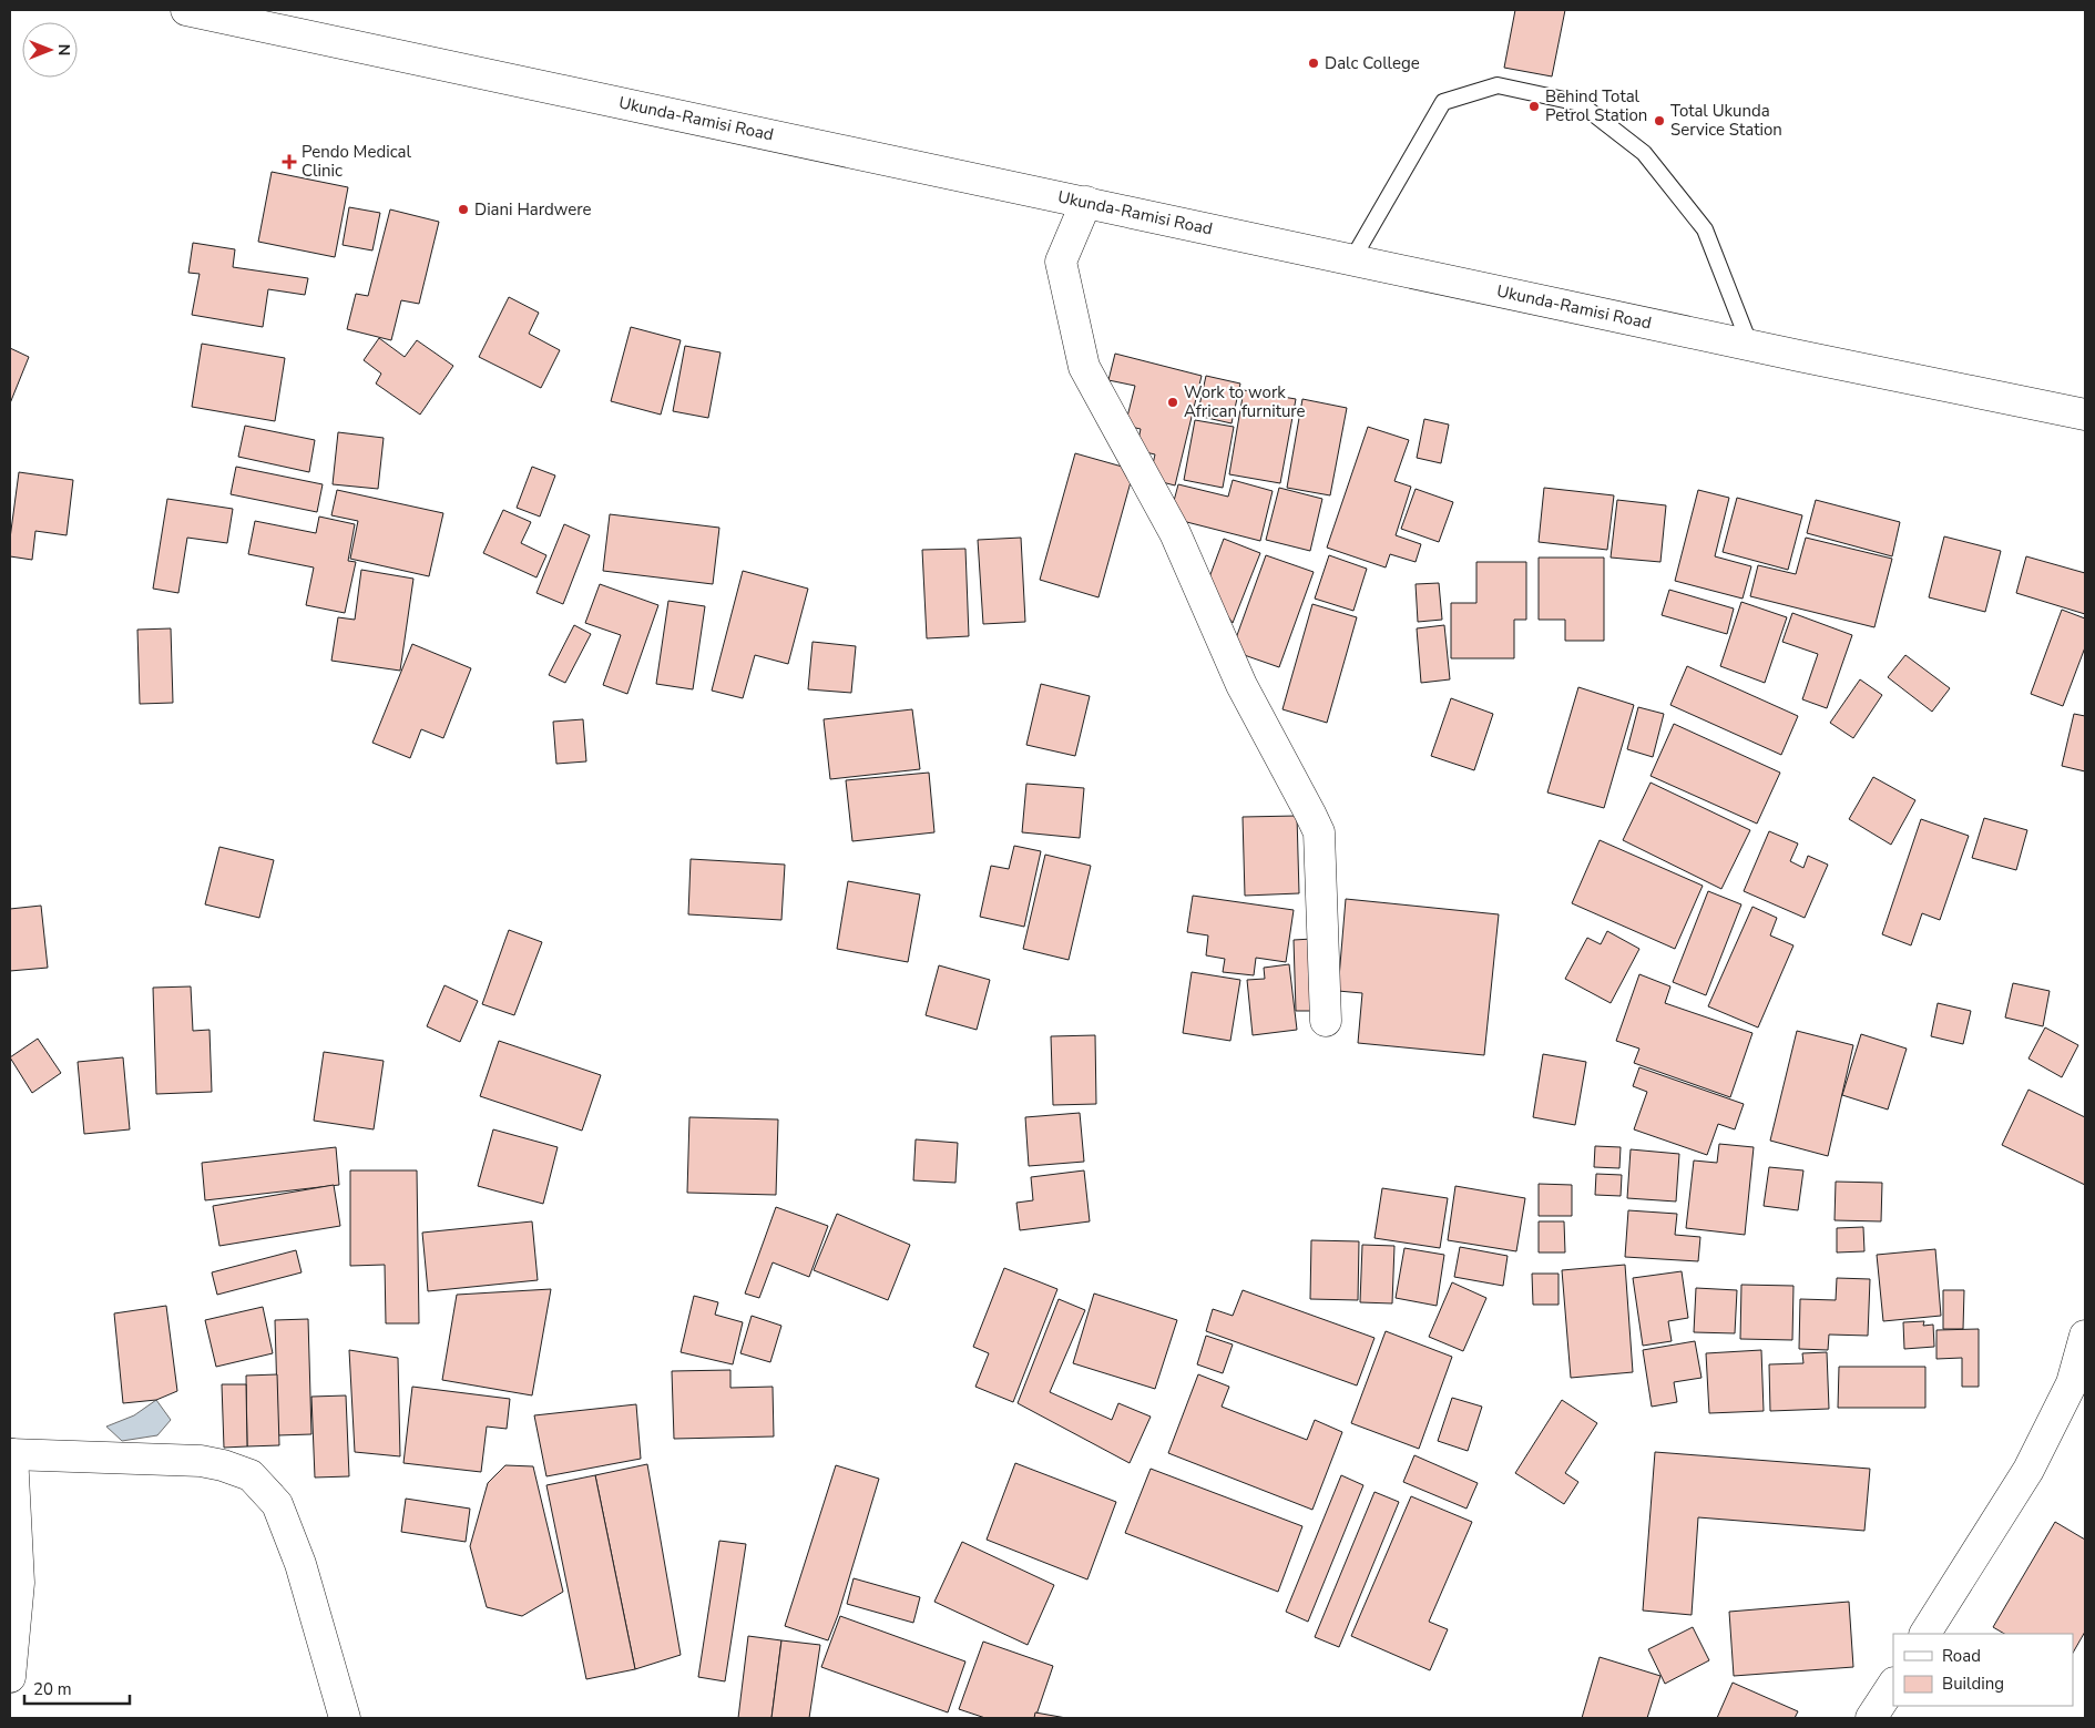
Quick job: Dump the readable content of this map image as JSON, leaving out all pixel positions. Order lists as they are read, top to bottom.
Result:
{
  "streets": {
    "main road": ["Ukunda-Ramisi Road"]
  },
  "places": {
    "other": [
      "Dalc College",
      "Behind Total Petrol Station",
      "Total Ukunda Service Station",
      "Diani Hardwere",
      "Work to work African furniture"
    ],
    "health": ["Pendo Medical Clinic"]
  },
  "legend": ["Road", "Building"],
  "scale_bar": "20 m",
  "north": "right"
}
